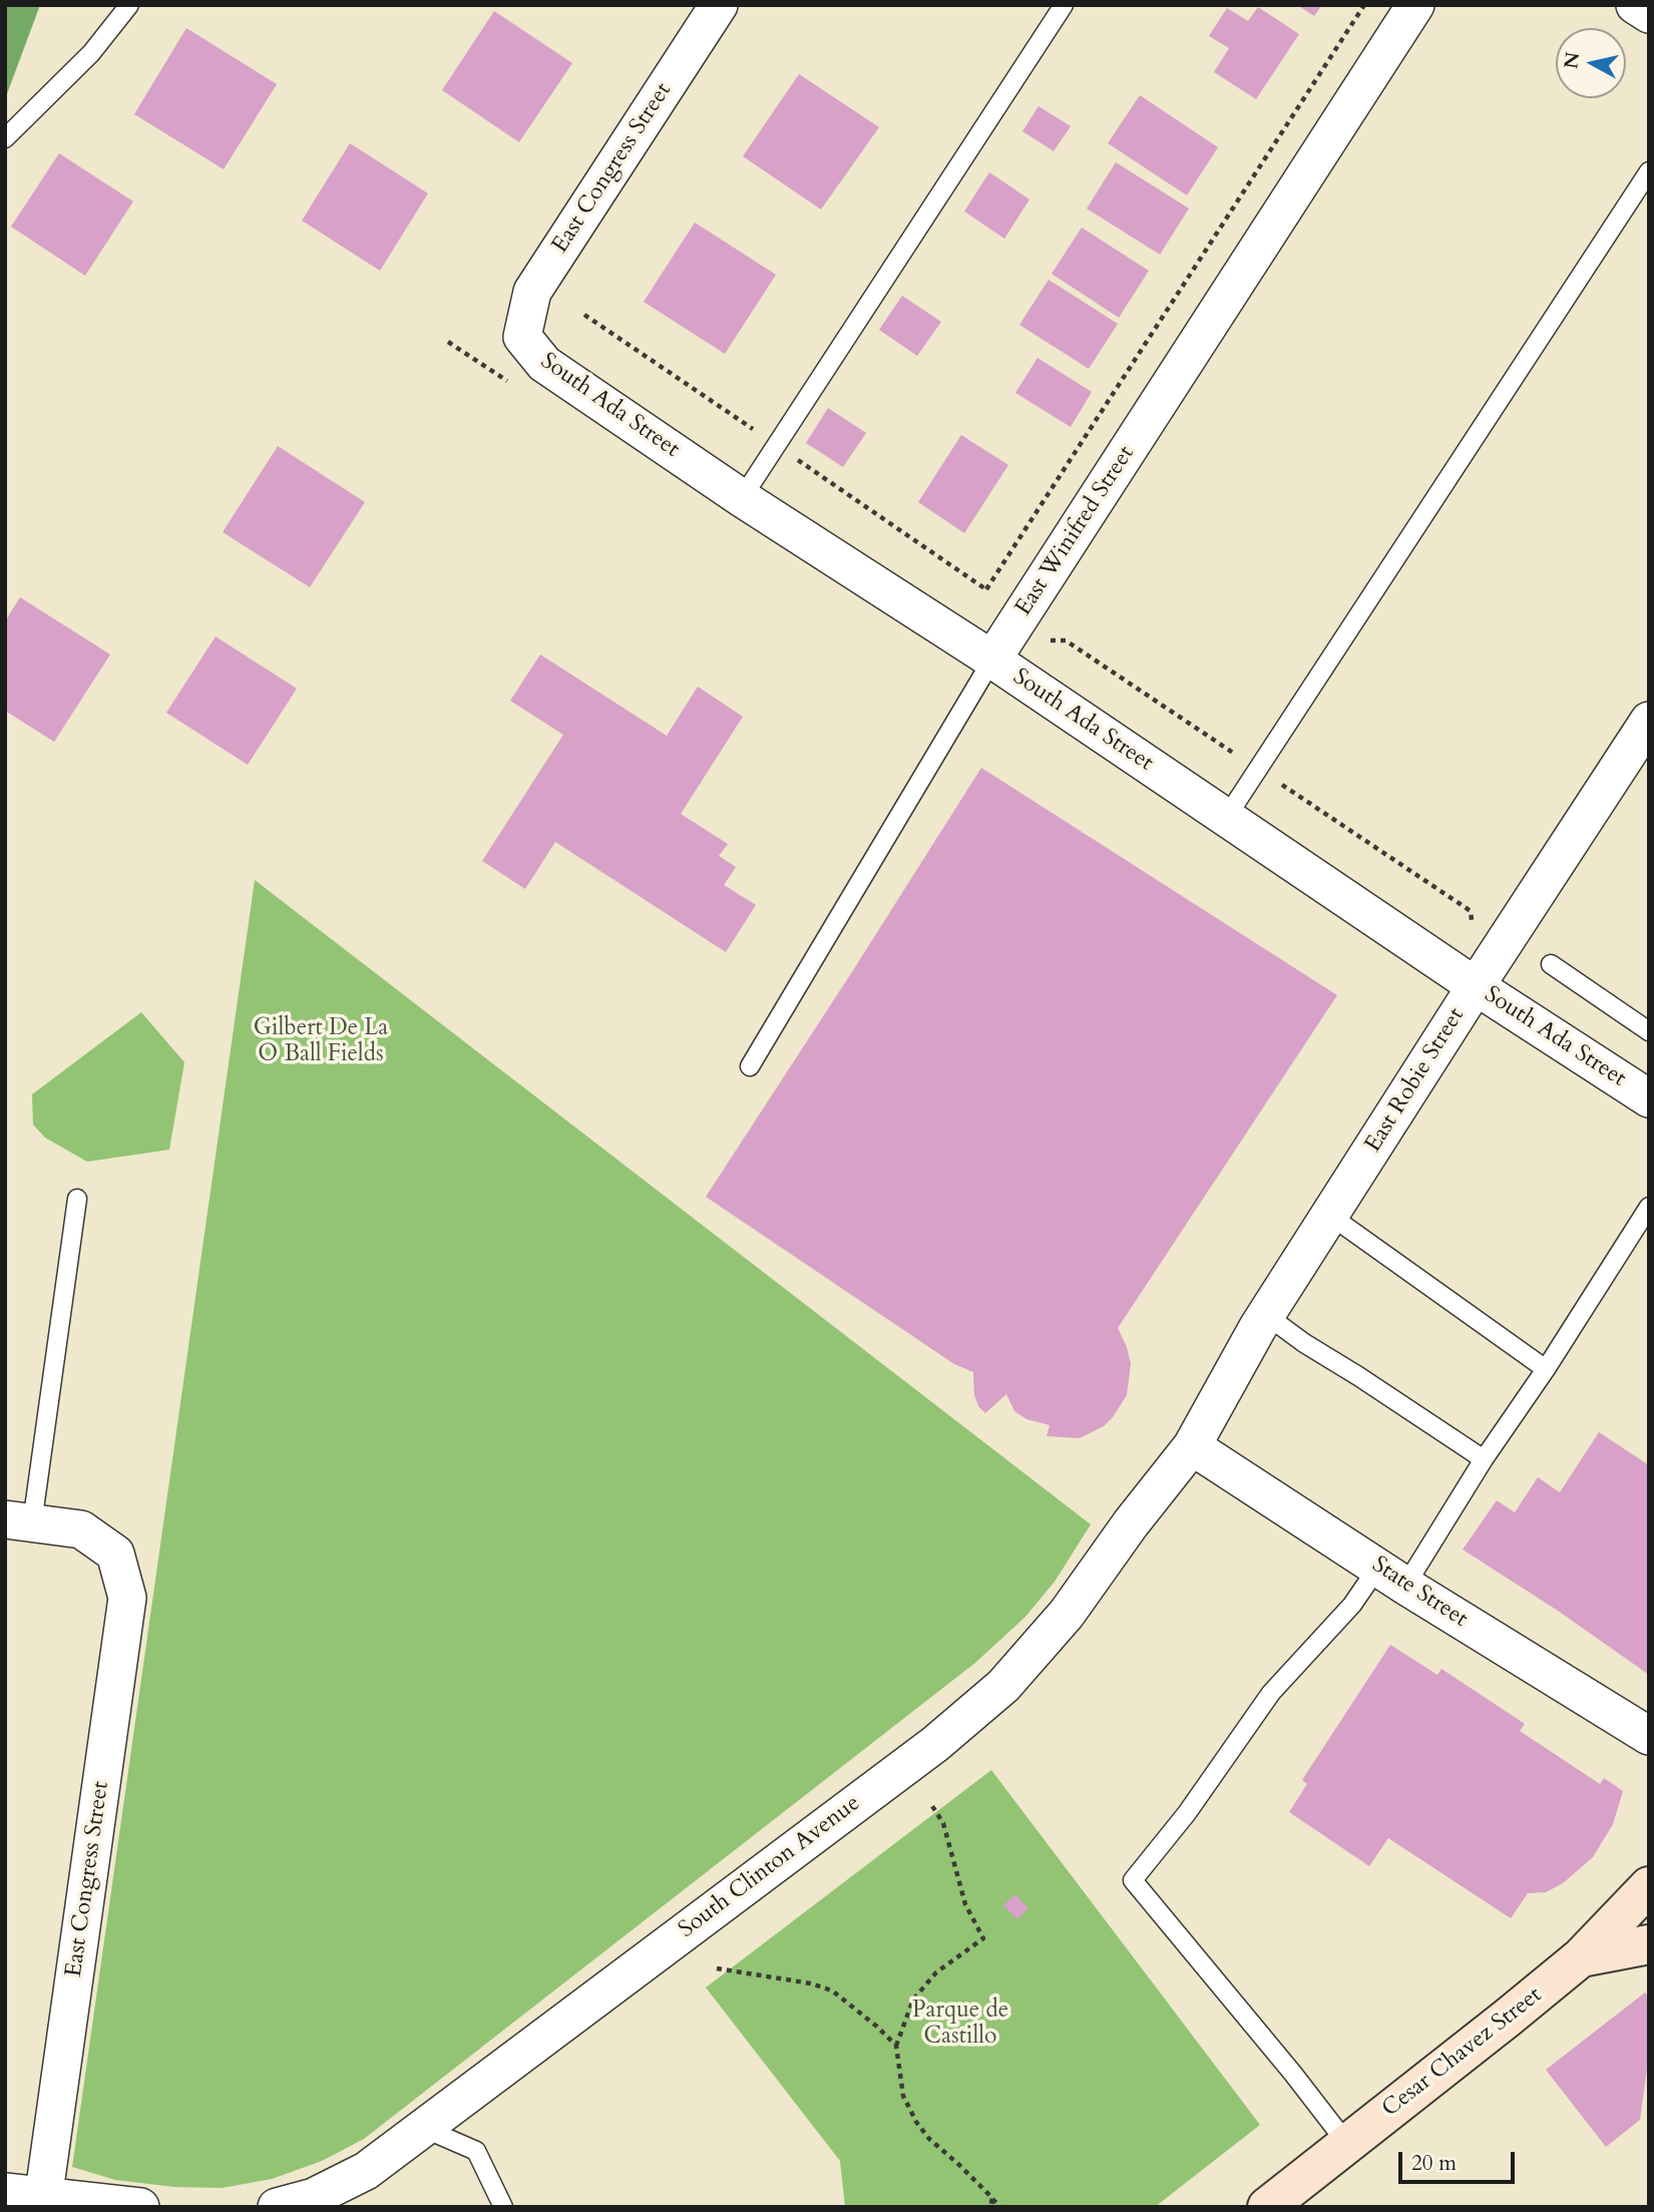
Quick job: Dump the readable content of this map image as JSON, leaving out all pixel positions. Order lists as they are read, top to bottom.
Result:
{
  "streets": {
    "main road": ["Cesar Chavez Street"],
    "street": [
      "East Congress Street",
      "South Ada Street",
      "East Winifred Street",
      "East Robie Street",
      "State Street",
      "South Clinton Avenue"
    ]
  },
  "crossings": [
    ["East Congress Street", "South Ada Street"],
    ["South Ada Street", "East Winifred Street"],
    ["South Ada Street", "East Robie Street"],
    ["East Robie Street", "State Street"],
    ["East Robie Street", "South Clinton Avenue"],
    ["State Street", "South Clinton Avenue"]
  ],
  "parks": ["Gilbert De La O Ball Fields", "Parque de Castillo"],
  "scale_bar": "20 m",
  "north": "left"
}
